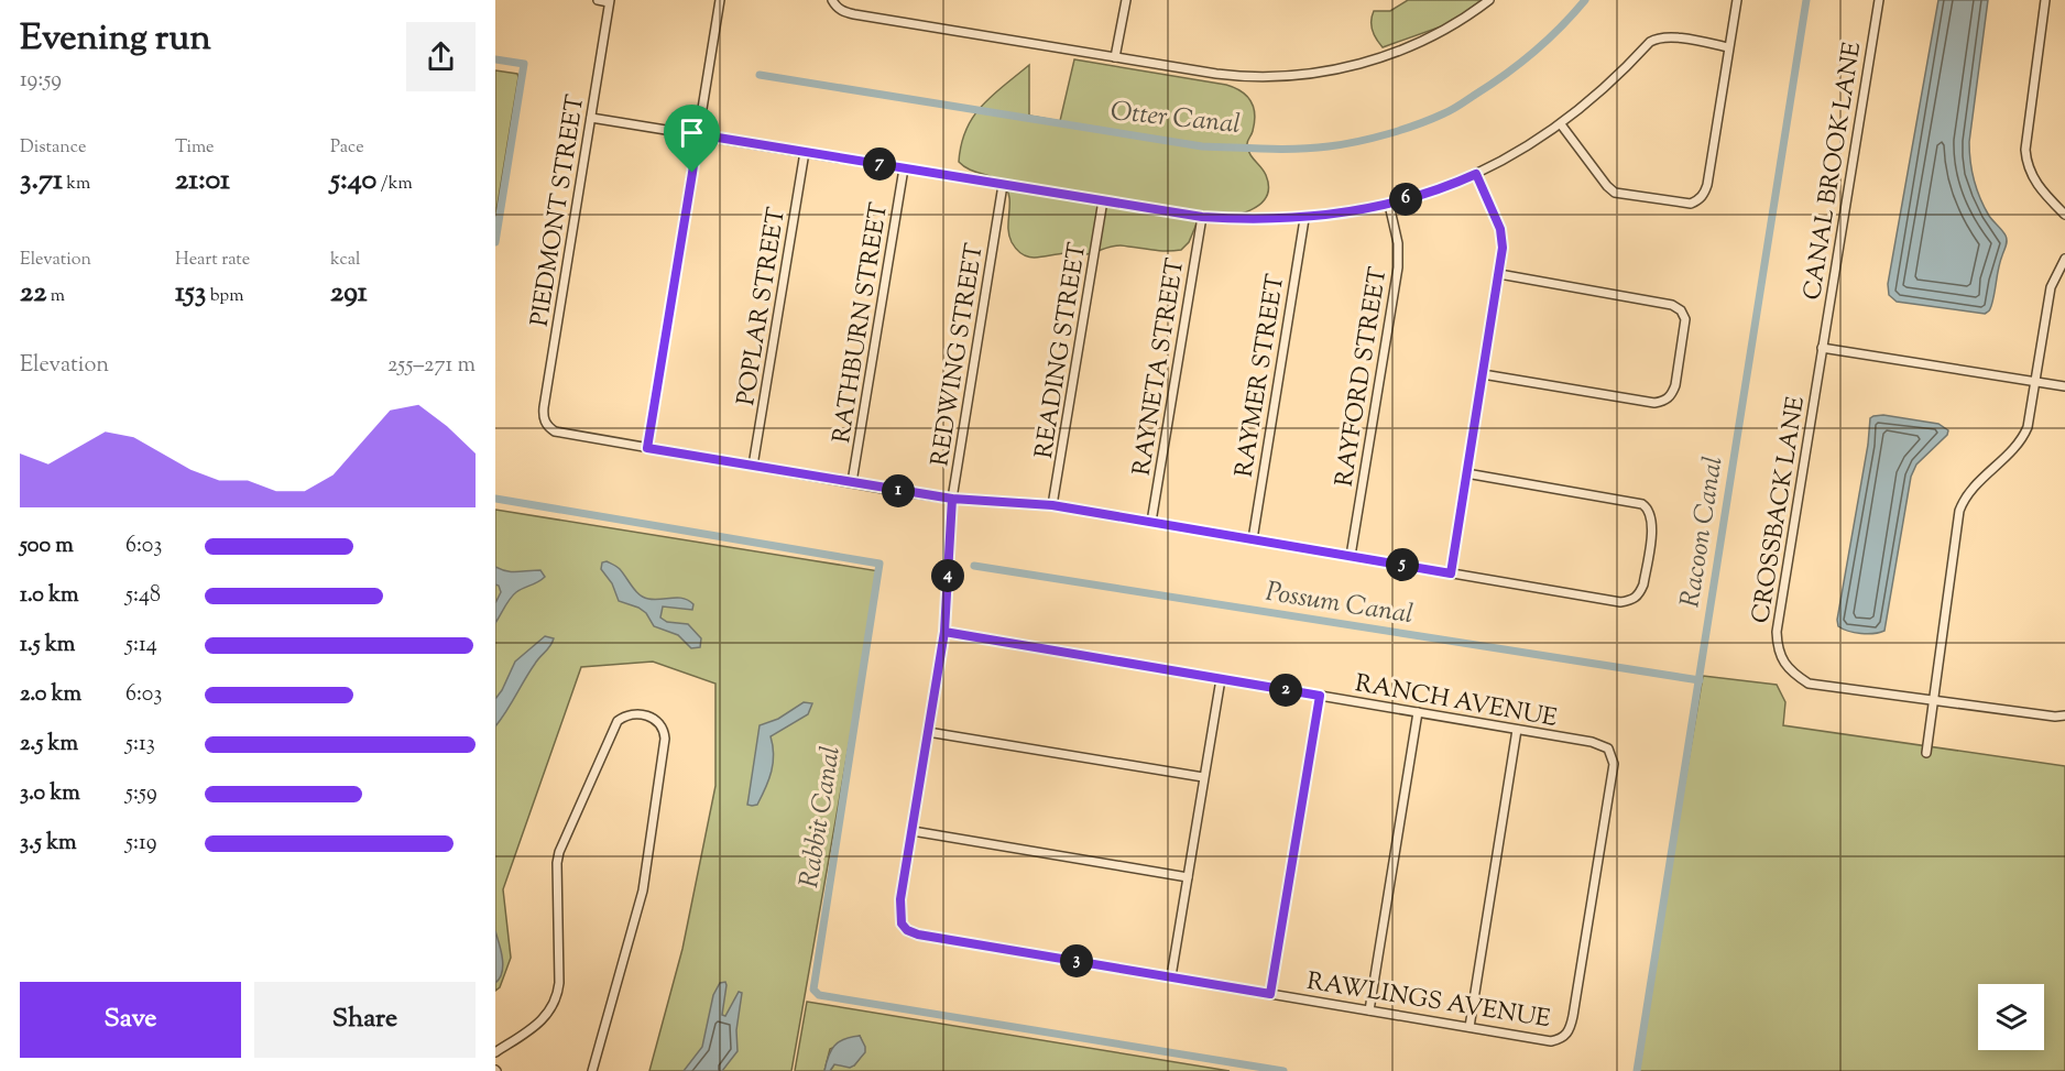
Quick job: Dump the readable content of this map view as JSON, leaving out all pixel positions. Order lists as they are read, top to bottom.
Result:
{
  "streets": {
    "street": [
      "CANAL BROOK LANE",
      "PIEDMONT STREET",
      "POPLAR STREET",
      "RATHBURN STREET",
      "READING STREET",
      "REDWING STREET",
      "RAYNETA STREET",
      "RAYMER STREET",
      "RAYFORD STREET",
      "CROSSBACK LANE",
      "RANCH AVENUE",
      "RAWLINGS AVENUE"
    ]
  },
  "crossings": [
    ["CANAL BROOK LANE", "CROSSBACK LANE"],
    ["REDWING STREET", "RANCH AVENUE"],
    ["REDWING STREET", "RAWLINGS AVENUE"],
    ["RANCH AVENUE", "RAWLINGS AVENUE"]
  ],
  "water": [
    "Otter Canal",
    "Racoon Canal",
    "Possum Canal",
    "Rabbit Canal"
  ],
  "page": {
    "heading": ["Evening run", "19:59"],
    "stats": [
      ["Distance", "3.71 km"],
      ["Time", "21:01"],
      ["Pace", "5:40 /km"],
      ["Elevation", "22 m"],
      ["Heart rate", "153 bpm"],
      ["kcal", "291"]
    ],
    "pins": [
      "7",
      "6",
      "1",
      "5",
      "4",
      "2",
      "3"
    ],
    "chart": ["Elevation", "255–271 m"],
    "list": [
      {
        "name": "500 m",
        "note": "6:03"
      },
      {
        "name": "1.0 km",
        "note": "5:48"
      },
      {
        "name": "1.5 km",
        "note": "5:14"
      },
      {
        "name": "2.0 km",
        "note": "6:03"
      },
      {
        "name": "2.5 km",
        "note": "5:13"
      },
      {
        "name": "3.0 km",
        "note": "5:59"
      },
      {
        "name": "3.5 km",
        "note": "5:19"
      }
    ],
    "buttons": ["Save", "Share"]
  }
}
